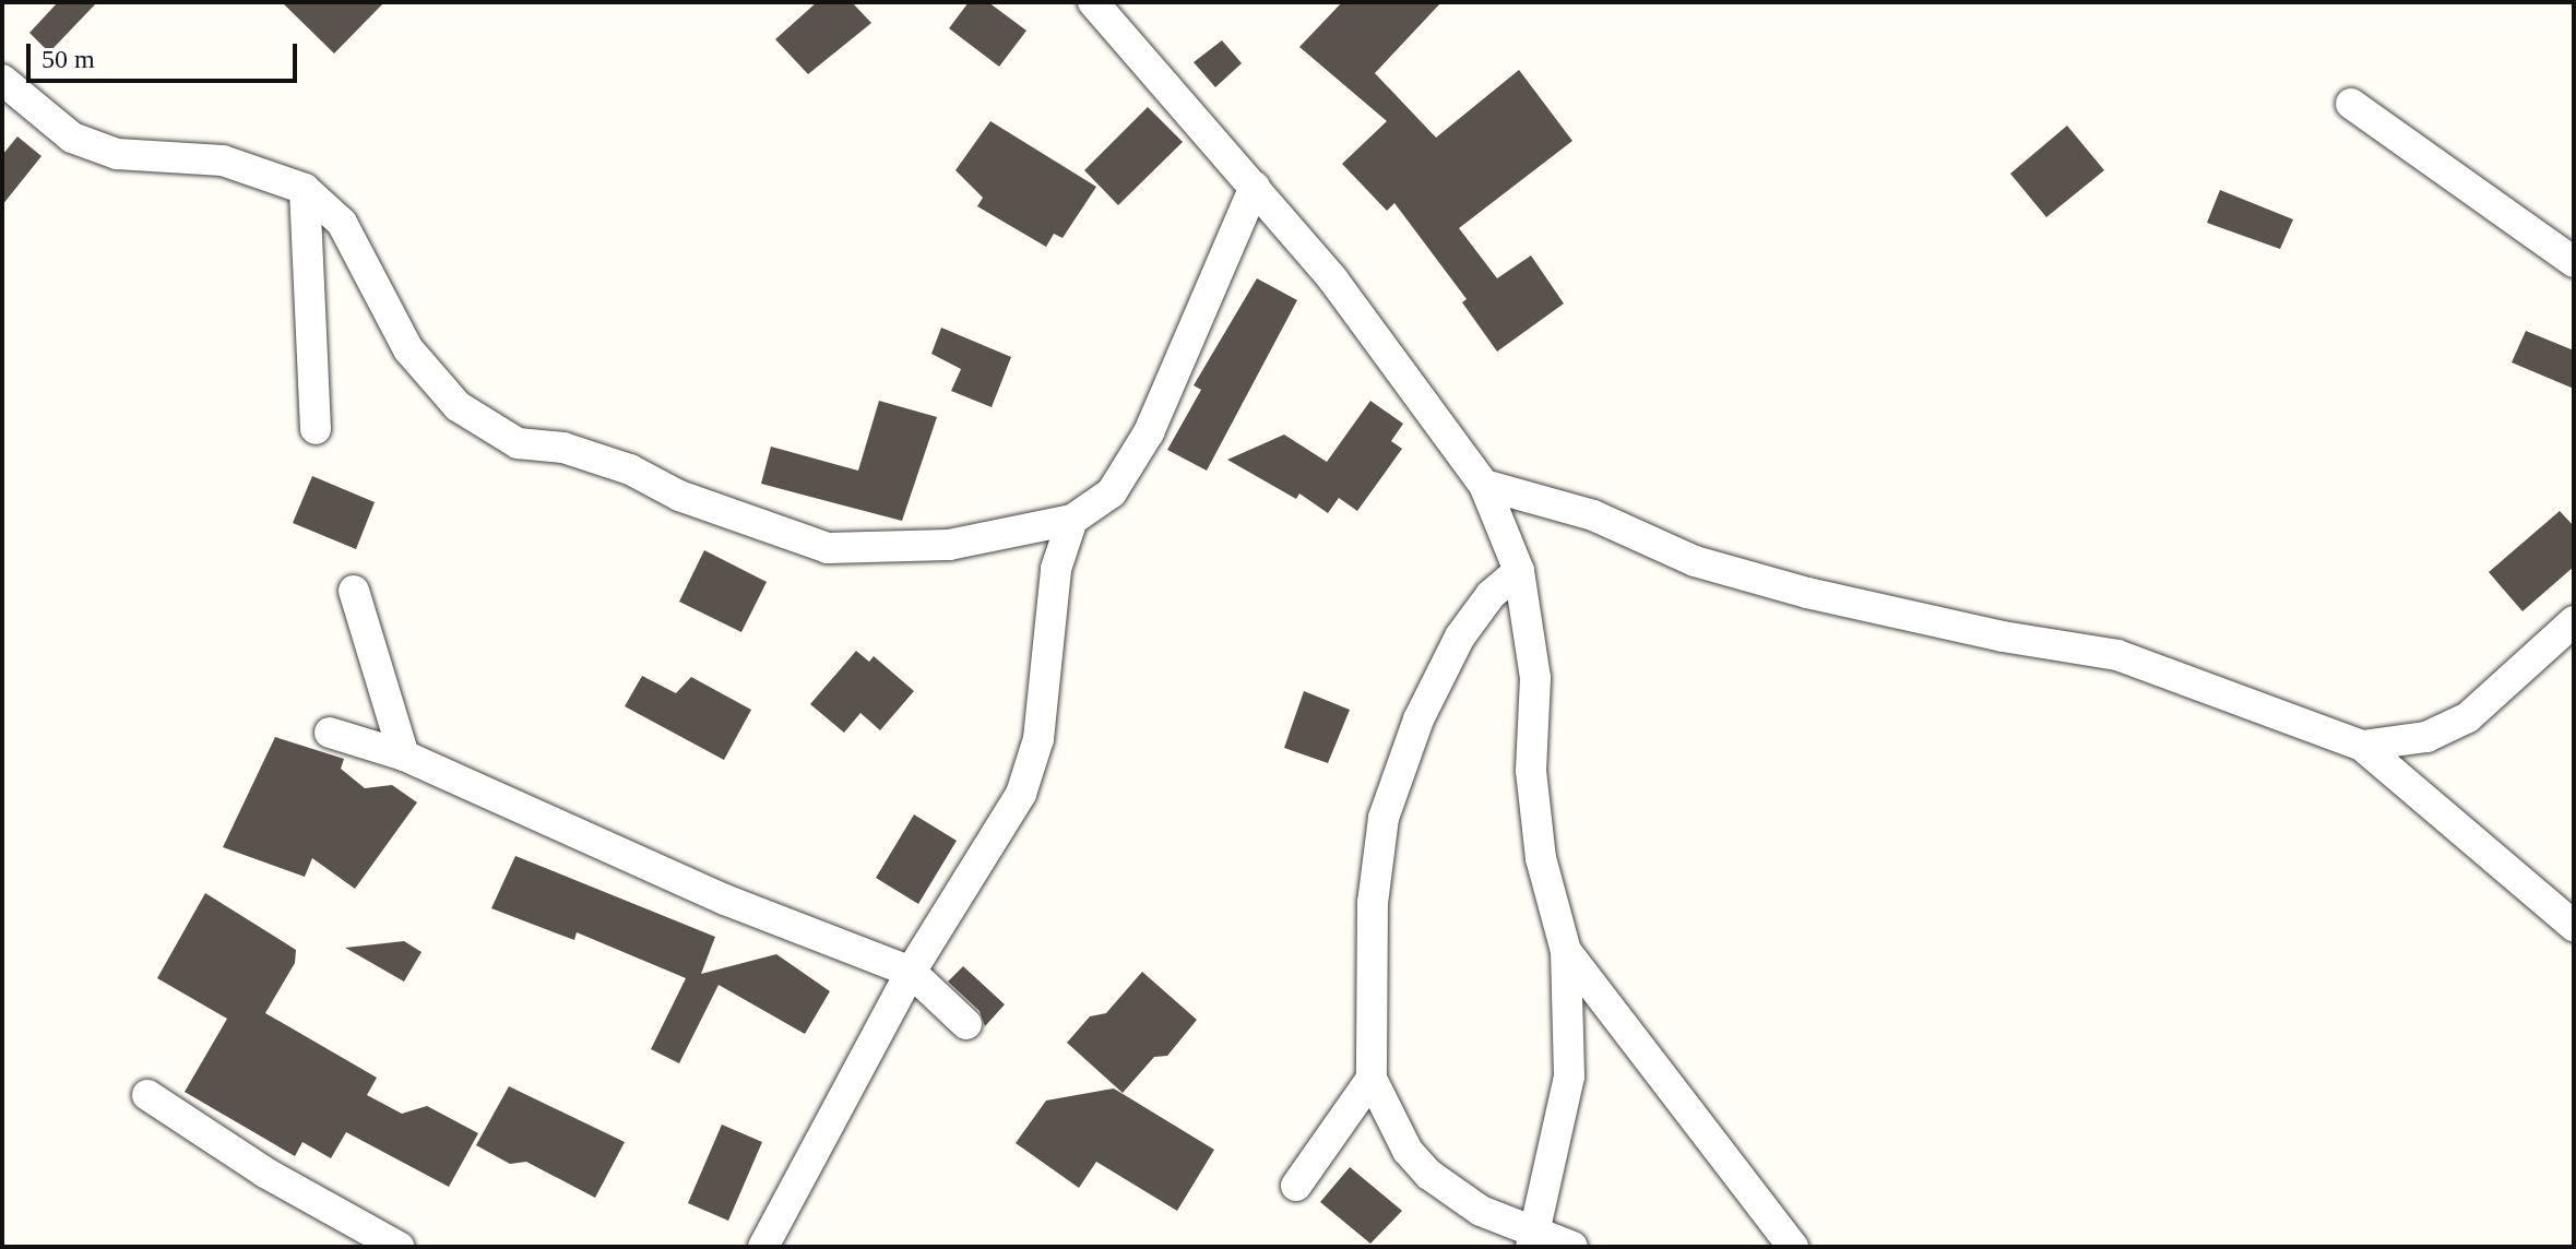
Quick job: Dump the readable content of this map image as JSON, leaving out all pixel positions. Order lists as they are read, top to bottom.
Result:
{
  "scale_bar": "50 m"
}
